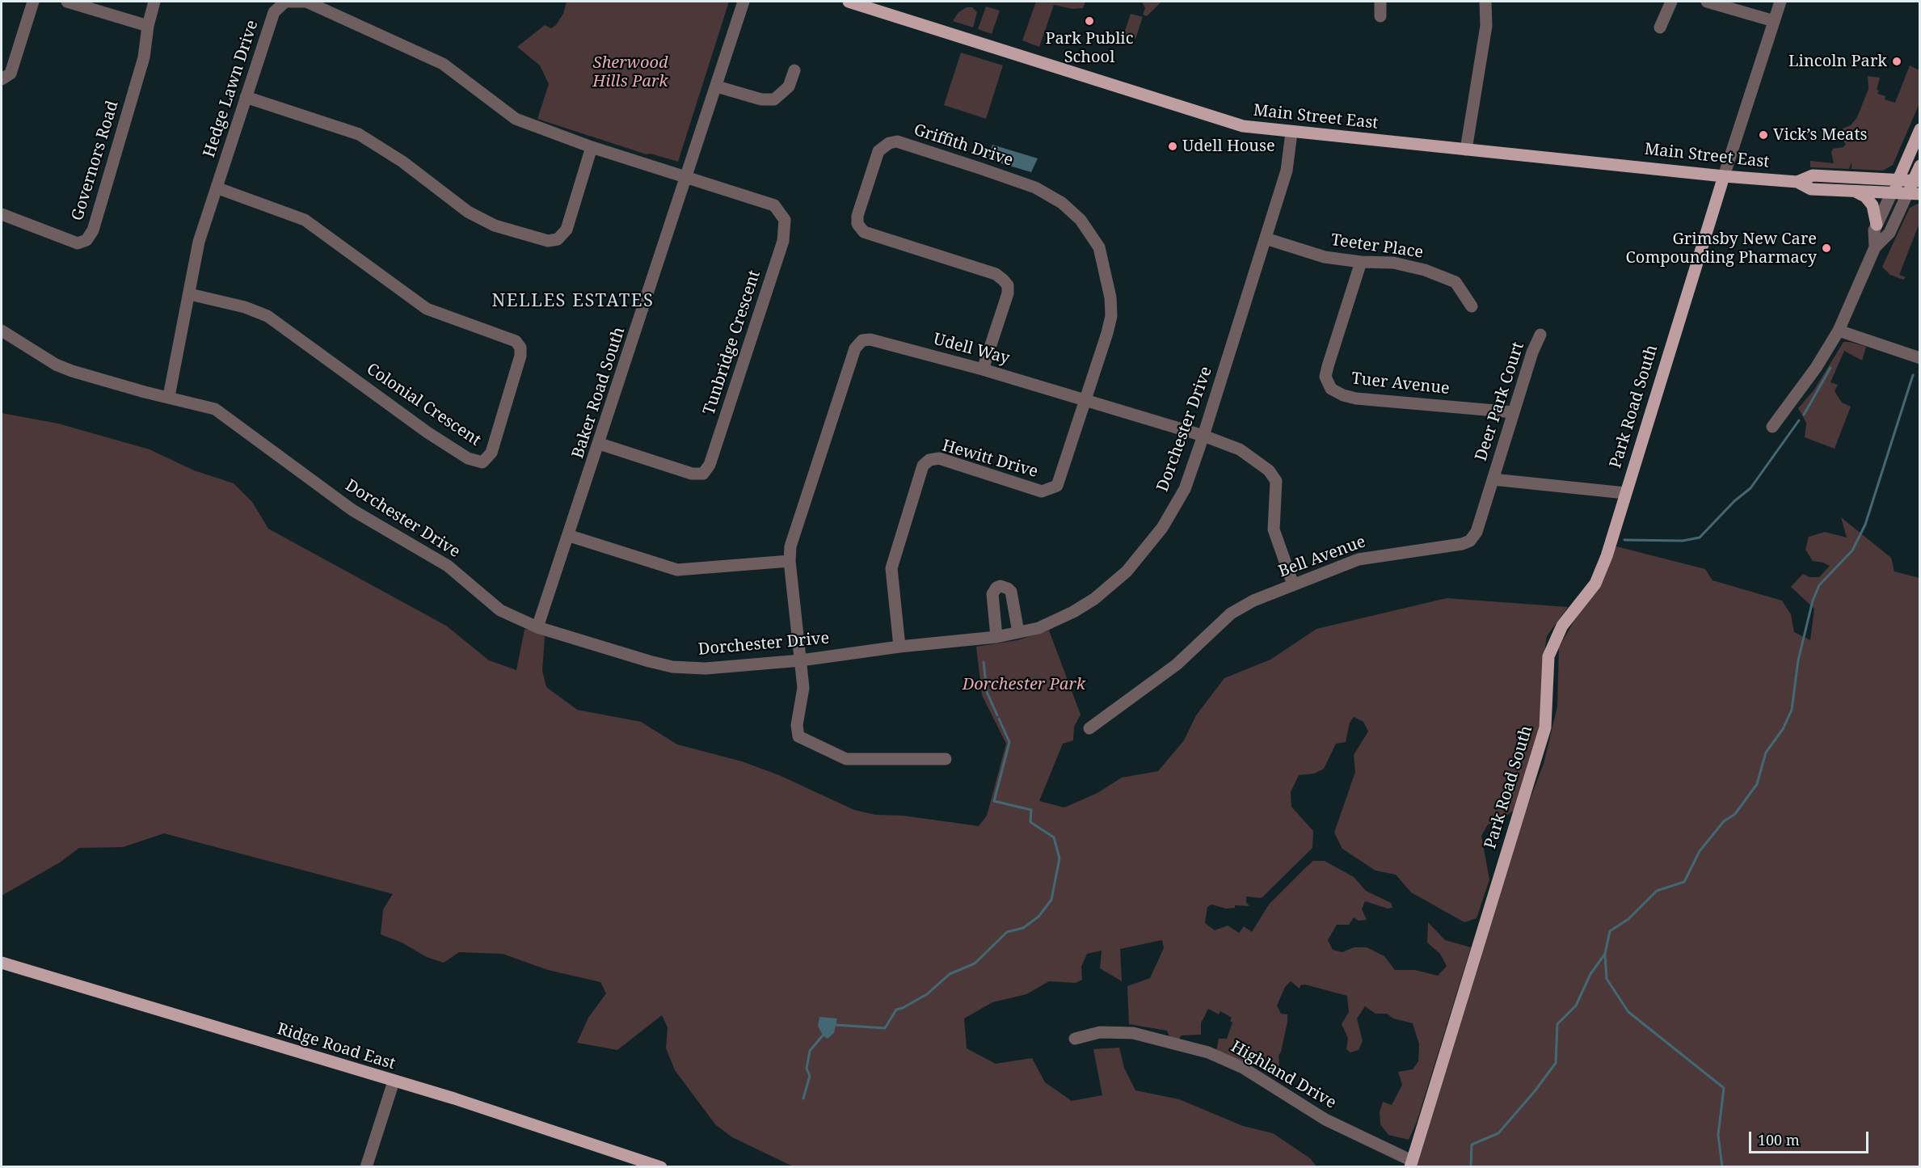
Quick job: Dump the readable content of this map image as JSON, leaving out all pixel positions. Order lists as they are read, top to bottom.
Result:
{
  "streets": {
    "main road": ["Main Street East", "Park Road South", "Ridge Road East"],
    "street": [
      "Hedge Lawn Drive",
      "Griffith Drive",
      "Governors Road",
      "Teeter Place",
      "Tunbridge Crescent",
      "Udell Way",
      "Tuer Avenue",
      "Baker Road South",
      "Deer Park Court",
      "Colonial Crescent",
      "Dorchester Drive",
      "Hewitt Drive",
      "Bell Avenue",
      "Highland Drive"
    ]
  },
  "crossings": [
    ["Hedge Lawn Drive", "Tunbridge Crescent"],
    ["Hedge Lawn Drive", "Baker Road South"],
    ["Hedge Lawn Drive", "Colonial Crescent"],
    ["Hedge Lawn Drive", "Dorchester Drive"],
    ["Main Street East", "Park Road South"],
    ["Main Street East", "Dorchester Drive"],
    ["Griffith Drive", "Udell Way"],
    ["Griffith Drive", "Hewitt Drive"],
    ["Teeter Place", "Tuer Avenue"],
    ["Teeter Place", "Dorchester Drive"],
    ["Tunbridge Crescent", "Baker Road South"],
    ["Udell Way", "Dorchester Drive"],
    ["Udell Way", "Hewitt Drive"],
    ["Udell Way", "Bell Avenue"],
    ["Tuer Avenue", "Deer Park Court"],
    ["Baker Road South", "Dorchester Drive"],
    ["Deer Park Court", "Bell Avenue"],
    ["Park Road South", "Highland Drive"],
    ["Dorchester Drive", "Hewitt Drive"]
  ],
  "districts": ["NELLES ESTATES"],
  "parks": ["Sherwood Hills Park", "Dorchester Park"],
  "places": [
    "Park Public School",
    "Lincoln Park",
    "Vick’s Meats",
    "Udell House",
    "Grimsby New Care Compounding Pharmacy"
  ],
  "scale_bar": "100 m"
}
